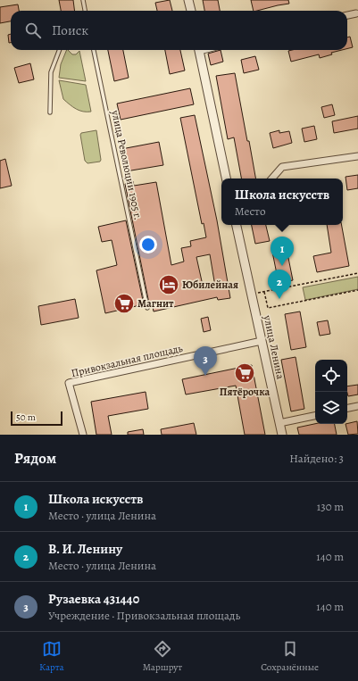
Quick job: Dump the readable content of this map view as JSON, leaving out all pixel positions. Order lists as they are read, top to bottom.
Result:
{
  "streets": {
    "street": ["улица Ленина", "Привокзальная площадь"],
    "lane": ["улица Революции 1905 г."]
  },
  "crossings": [
    ["улица Ленина", "Привокзальная площадь"]
  ],
  "places": {
    "hotel": ["Юбилейная"],
    "supermarket": ["Магнит", "Пятёрочка"]
  },
  "scale_bar": "50 m",
  "page": {
    "search": "Поиск",
    "popup": ["Школа искусств", "Место"],
    "pins": ["1", "2", "3"],
    "scale": "50 m",
    "heading": ["Рядом", "Найдено: 3"],
    "list": [
      {
        "mark": "1",
        "name": "Школа искусств",
        "note": "Место · улица Ленина",
        "value": "130 m"
      },
      {
        "mark": "2",
        "name": "В. И. Ленину",
        "note": "Место · улица Ленина",
        "value": "140 m"
      },
      {
        "mark": "3",
        "name": "Рузаевка 431440",
        "note": "Учреждение · Привокзальная площадь",
        "value": "140 m"
      }
    ],
    "nav": ["Карта", "Маршрут", "Сохранённые"]
  }
}
